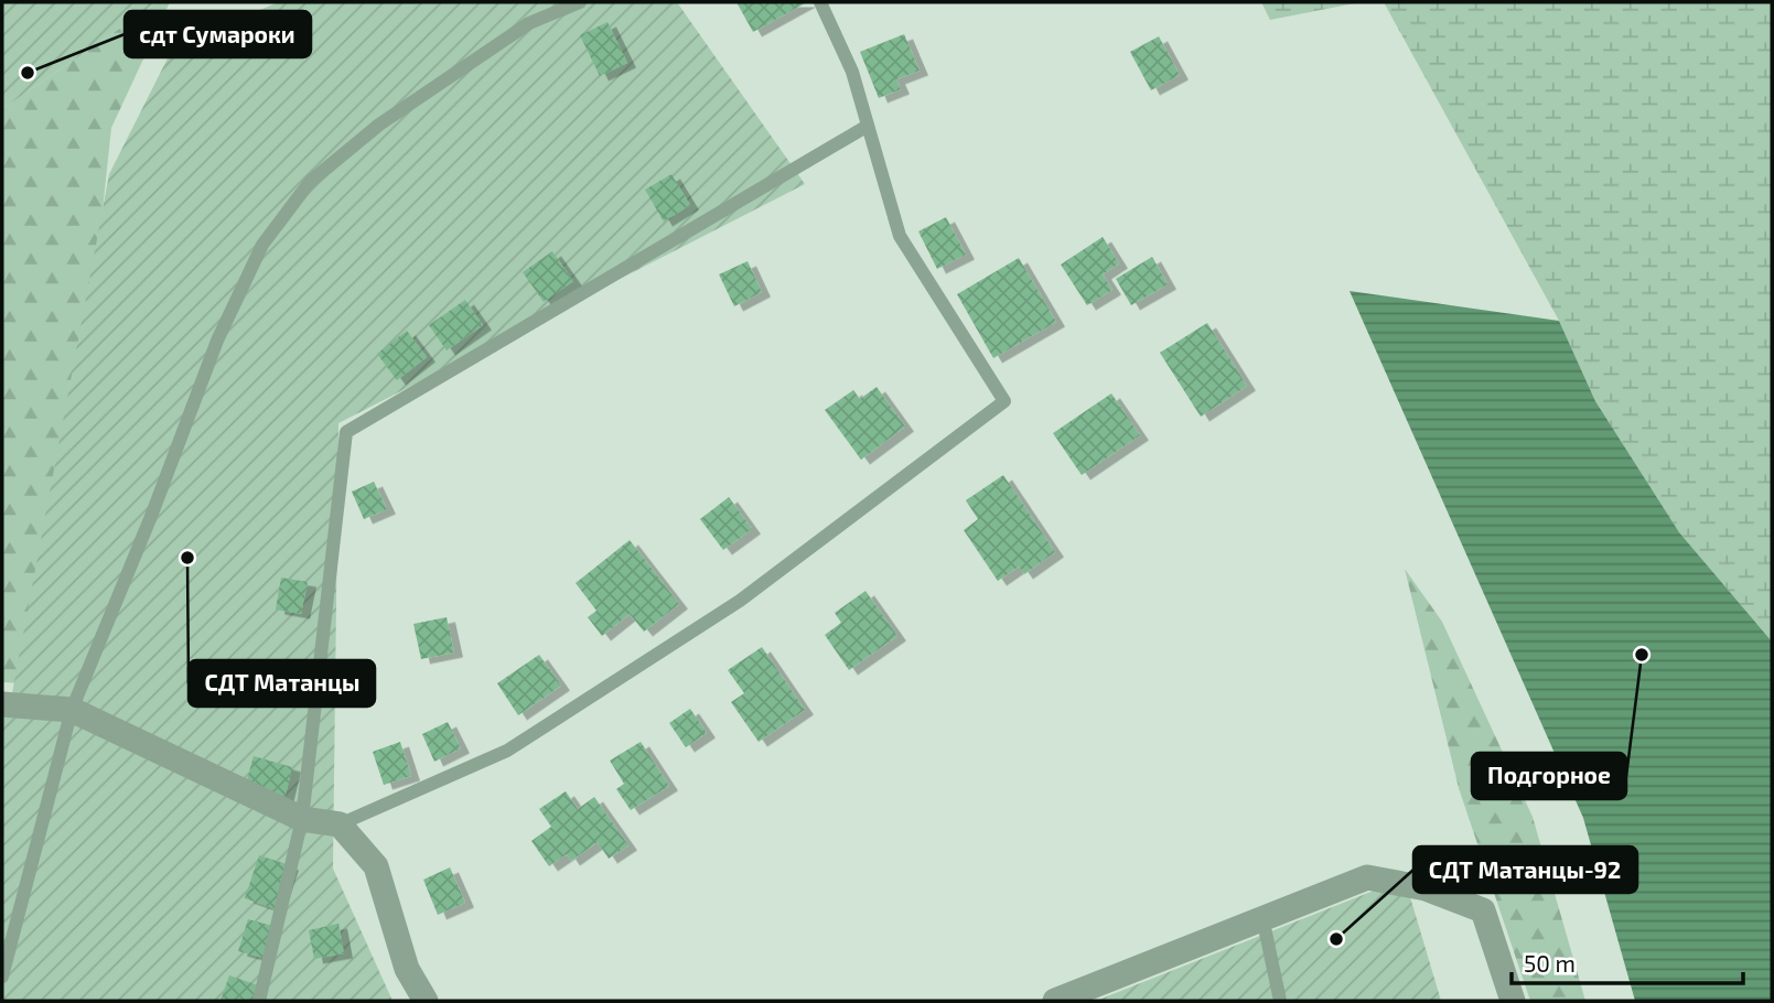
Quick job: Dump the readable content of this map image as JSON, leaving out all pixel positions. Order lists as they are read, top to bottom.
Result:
{
  "places": [
    "сдт Сумароки",
    "СДТ Матанцы",
    "Подгорное",
    "СДТ Матанцы-92"
  ],
  "scale_bar": "50 m"
}
